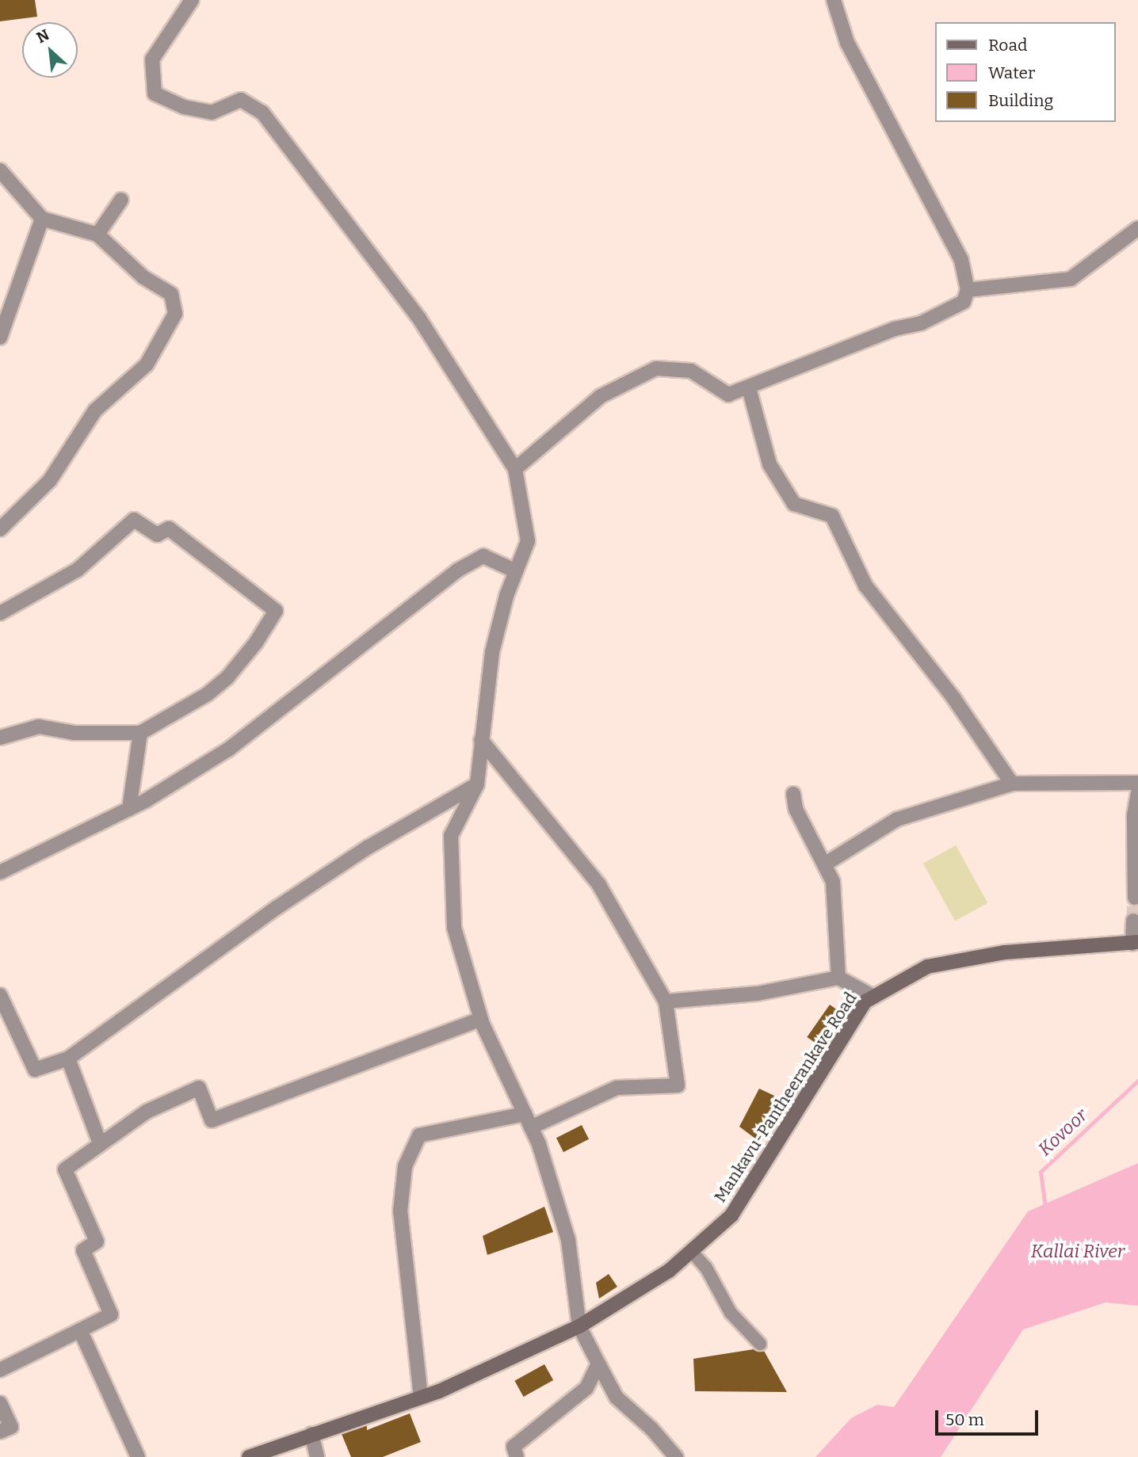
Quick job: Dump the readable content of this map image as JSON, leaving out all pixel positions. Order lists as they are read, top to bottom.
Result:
{
  "streets": {
    "main road": ["Mankavu-Pantheerankave Road"]
  },
  "water": ["Kovoor", "Kallai River"],
  "legend": ["Road", "Water", "Building"],
  "scale_bar": "50 m",
  "north": "top left"
}
